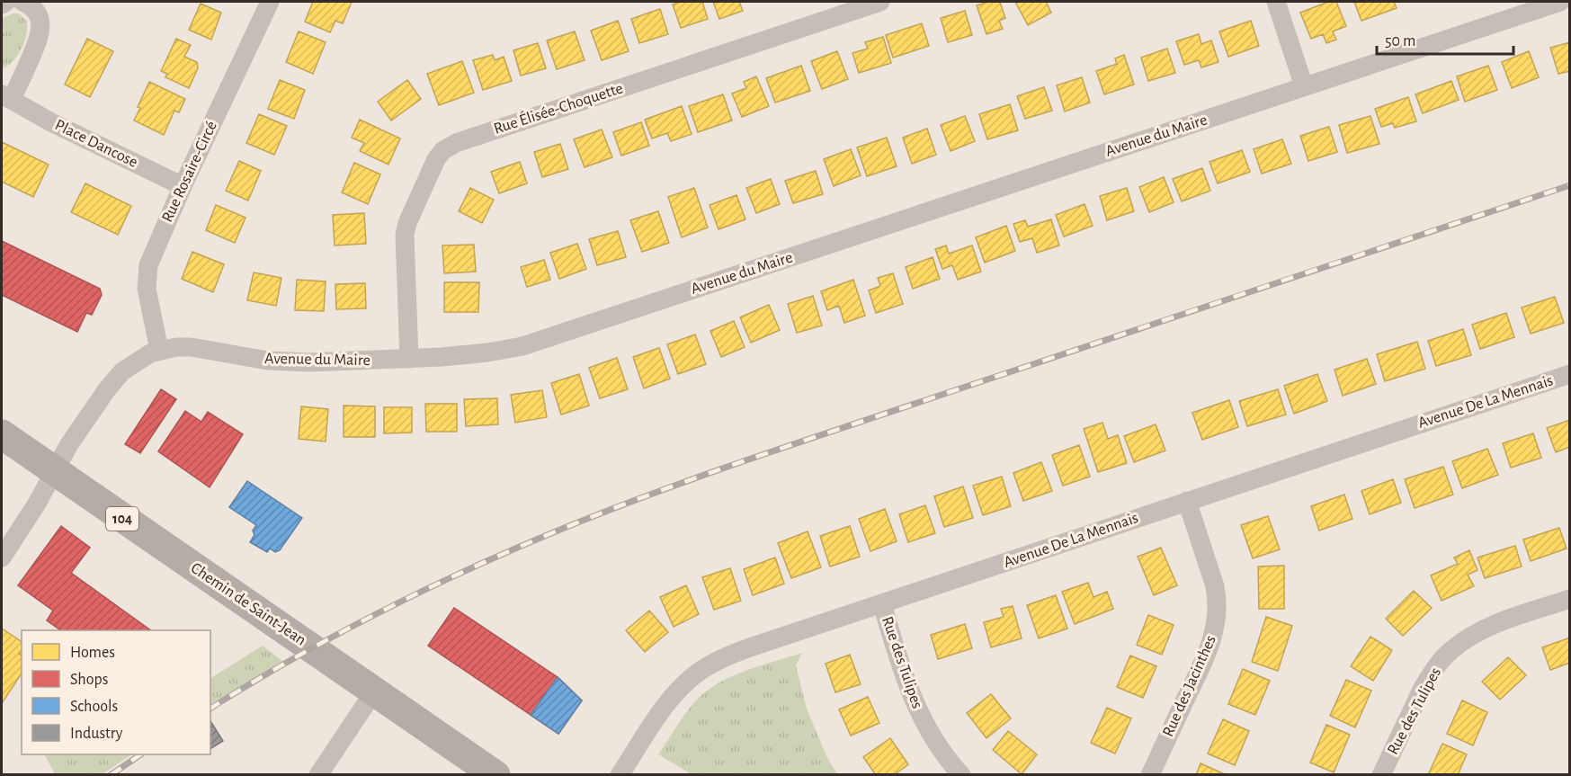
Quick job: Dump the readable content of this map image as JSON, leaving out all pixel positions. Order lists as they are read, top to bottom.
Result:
{
  "streets": {
    "main road": ["104", "Chemin de Saint-Jean"],
    "street": [
      "Rue Élisée-Choquette",
      "Avenue du Maire",
      "Place Dancose",
      "Rue Rosaire-Circé",
      "Avenue De La Mennais",
      "Rue des Tulipes",
      "Rue des Jacinthes"
    ]
  },
  "crossings": [
    ["Rue Élisée-Choquette", "Avenue du Maire"],
    ["Avenue du Maire", "Rue Rosaire-Circé"],
    ["Avenue du Maire", "Chemin de Saint-Jean"],
    ["Place Dancose", "Rue Rosaire-Circé"],
    ["Avenue De La Mennais", "Rue des Tulipes"],
    ["Avenue De La Mennais", "Rue des Jacinthes"]
  ],
  "legend": [
    "Homes",
    "Shops",
    "Schools",
    "Industry"
  ],
  "scale_bar": "50 m"
}
